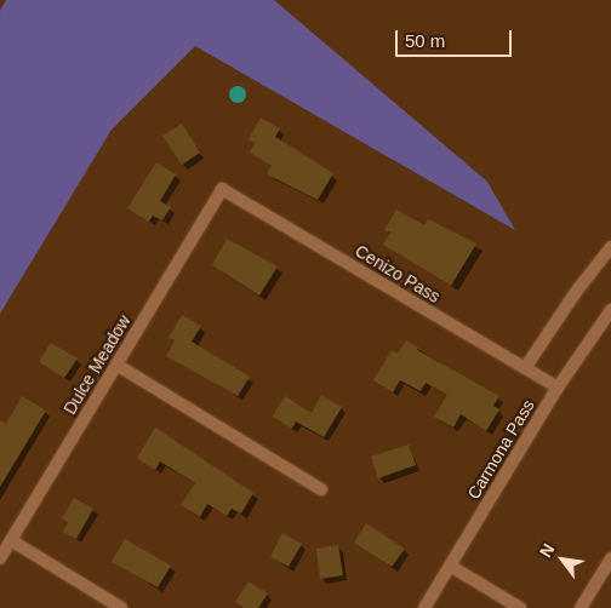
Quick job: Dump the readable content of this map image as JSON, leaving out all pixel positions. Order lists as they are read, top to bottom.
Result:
{
  "streets": {
    "street": ["Cenizo Pass", "Dulce Meadow", "Carmona Pass"]
  },
  "crossings": [
    ["Cenizo Pass", "Dulce Meadow"],
    ["Cenizo Pass", "Carmona Pass"]
  ],
  "scale_bar": "50 m",
  "north": "top left"
}
